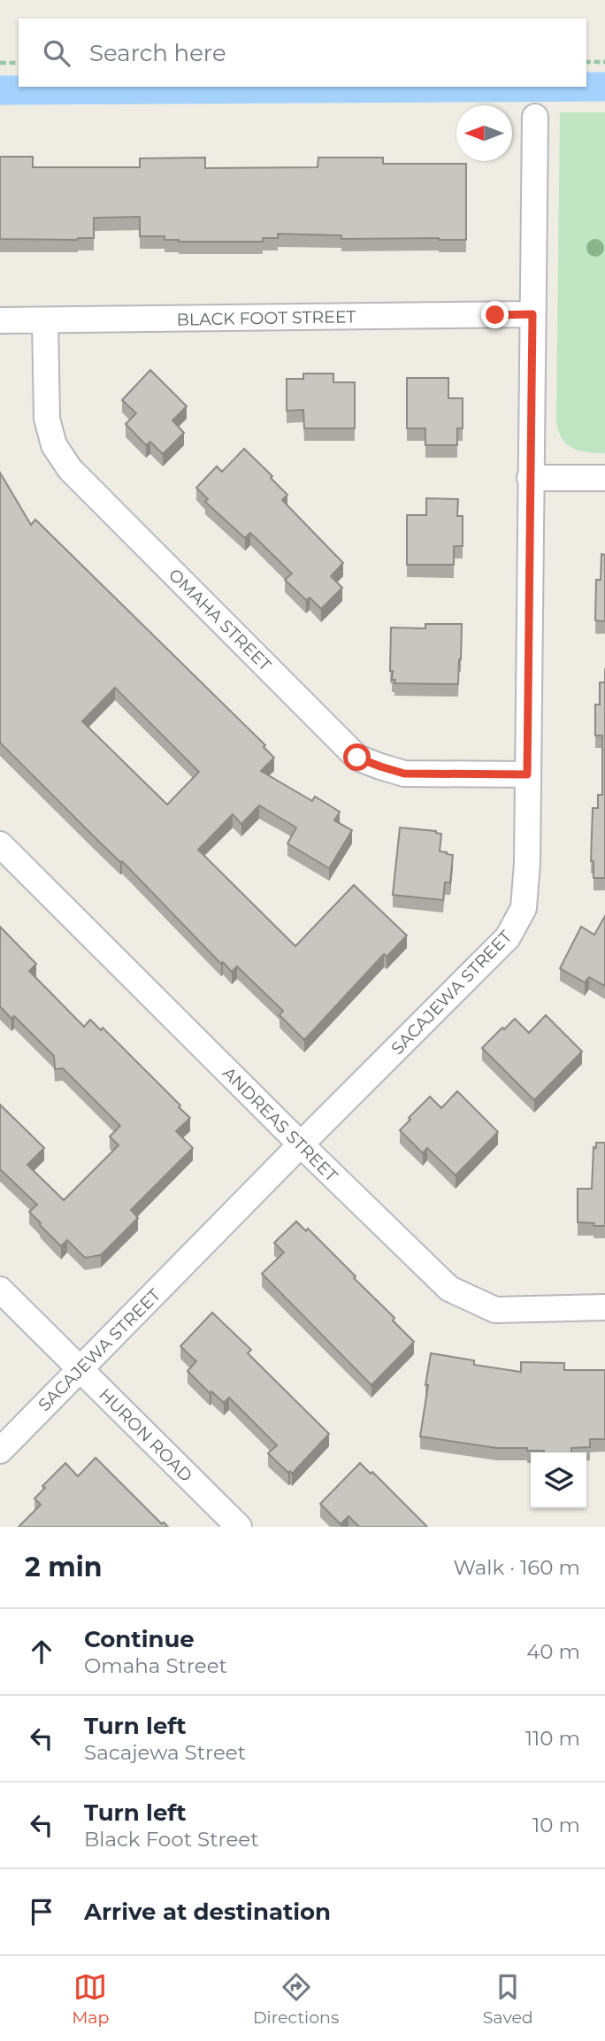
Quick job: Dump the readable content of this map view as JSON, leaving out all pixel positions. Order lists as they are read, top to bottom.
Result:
{
  "streets": {
    "street": [
      "BLACK FOOT STREET",
      "OMAHA STREET",
      "SACAJEWA STREET",
      "ANDREAS STREET",
      "HURON ROAD"
    ]
  },
  "crossings": [
    ["BLACK FOOT STREET", "OMAHA STREET"],
    ["BLACK FOOT STREET", "SACAJEWA STREET"],
    ["OMAHA STREET", "SACAJEWA STREET"],
    ["SACAJEWA STREET", "ANDREAS STREET"],
    ["SACAJEWA STREET", "HURON ROAD"]
  ],
  "north": "left",
  "page": {
    "search": "Search here",
    "heading": ["2 min", "Walk · 160 m"],
    "list": [
      ["Continue", "Omaha Street", "40 m"],
      ["Turn left", "Sacajewa Street", "110 m"],
      ["Turn left", "Black Foot Street", "10 m"],
      "Arrive at destination"
    ],
    "nav": ["Map", "Directions", "Saved"]
  }
}
